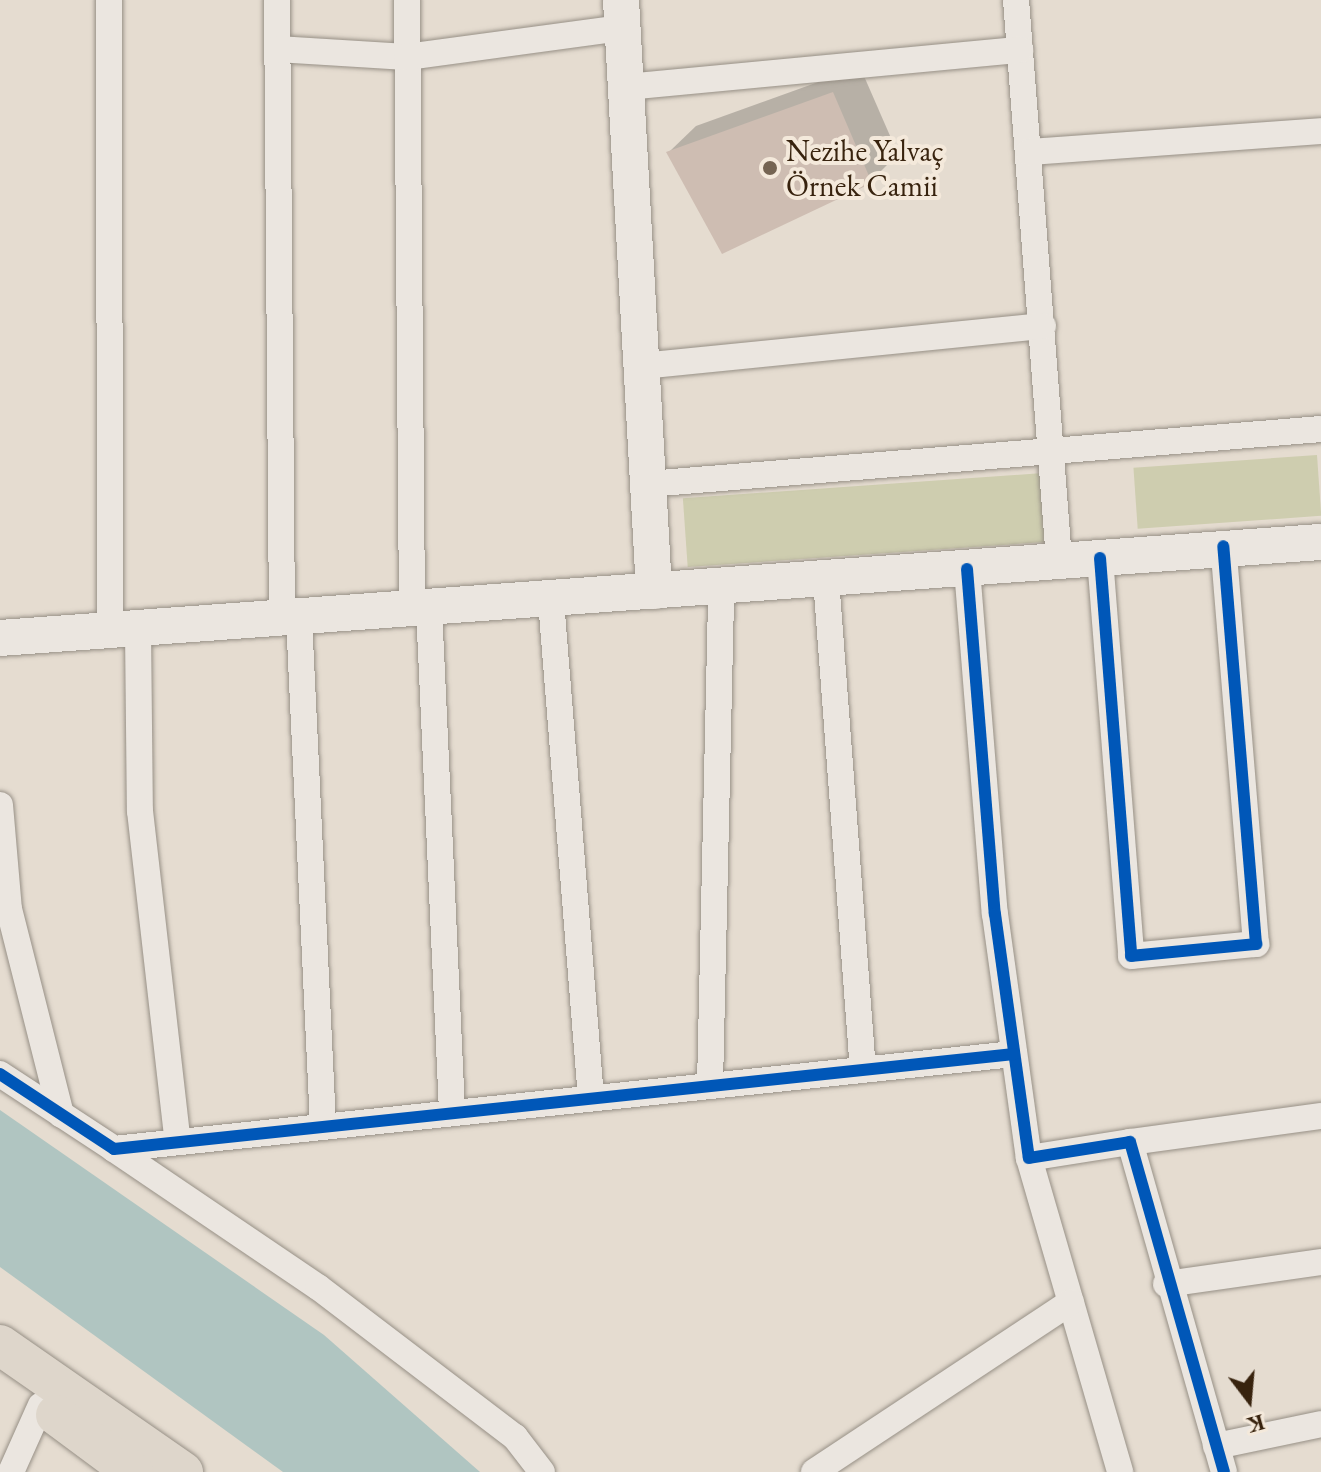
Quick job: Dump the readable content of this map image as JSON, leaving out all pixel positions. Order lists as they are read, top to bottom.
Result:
{
  "places": ["Nezihe Yalvaç Örnek Camii"],
  "north": "bottom"
}
